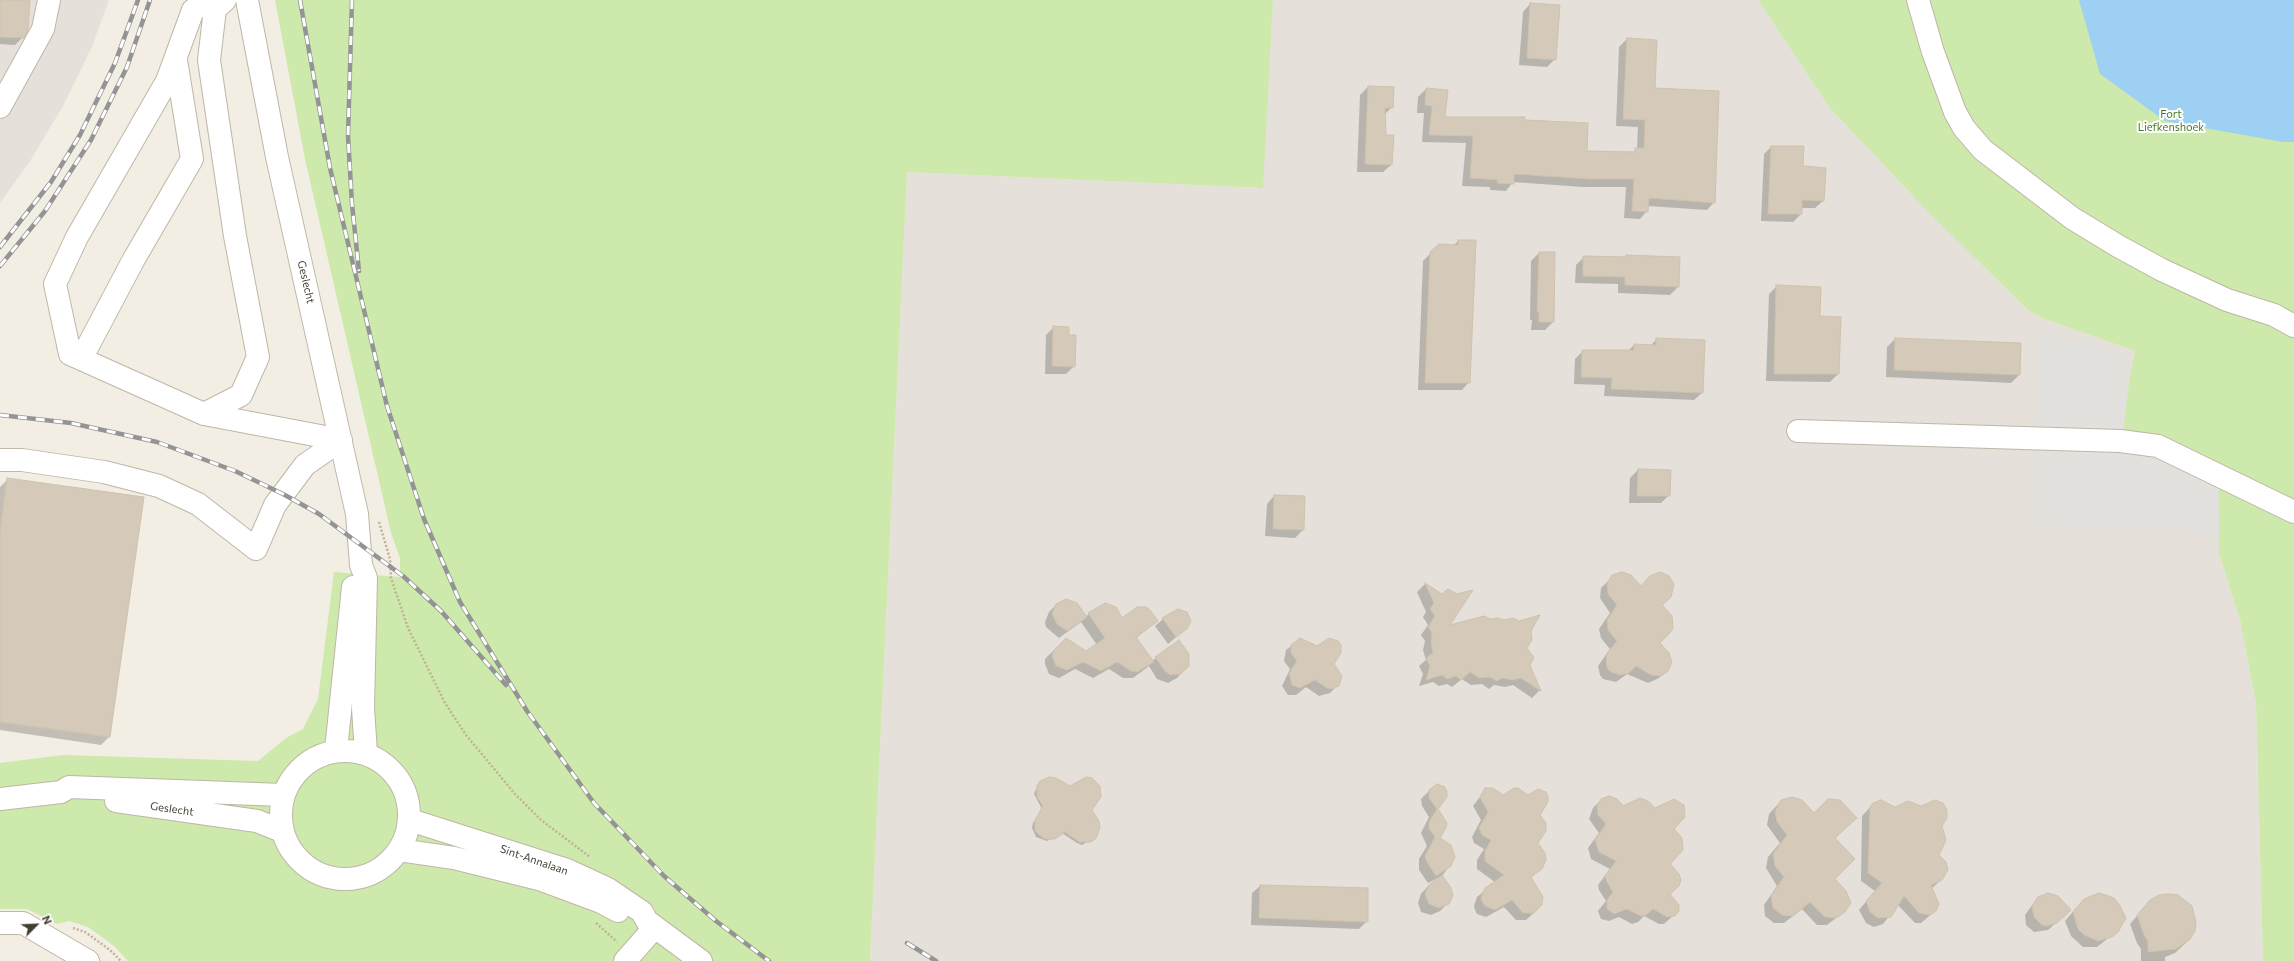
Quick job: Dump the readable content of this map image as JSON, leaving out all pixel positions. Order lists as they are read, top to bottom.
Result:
{
  "streets": {
    "street": ["Geslecht", "Sint-Annalaan"]
  },
  "crossings": [
    ["Geslecht", "Sint-Annalaan"]
  ],
  "parks": ["Fort Liefkenshoek"],
  "north": "top right"
}
